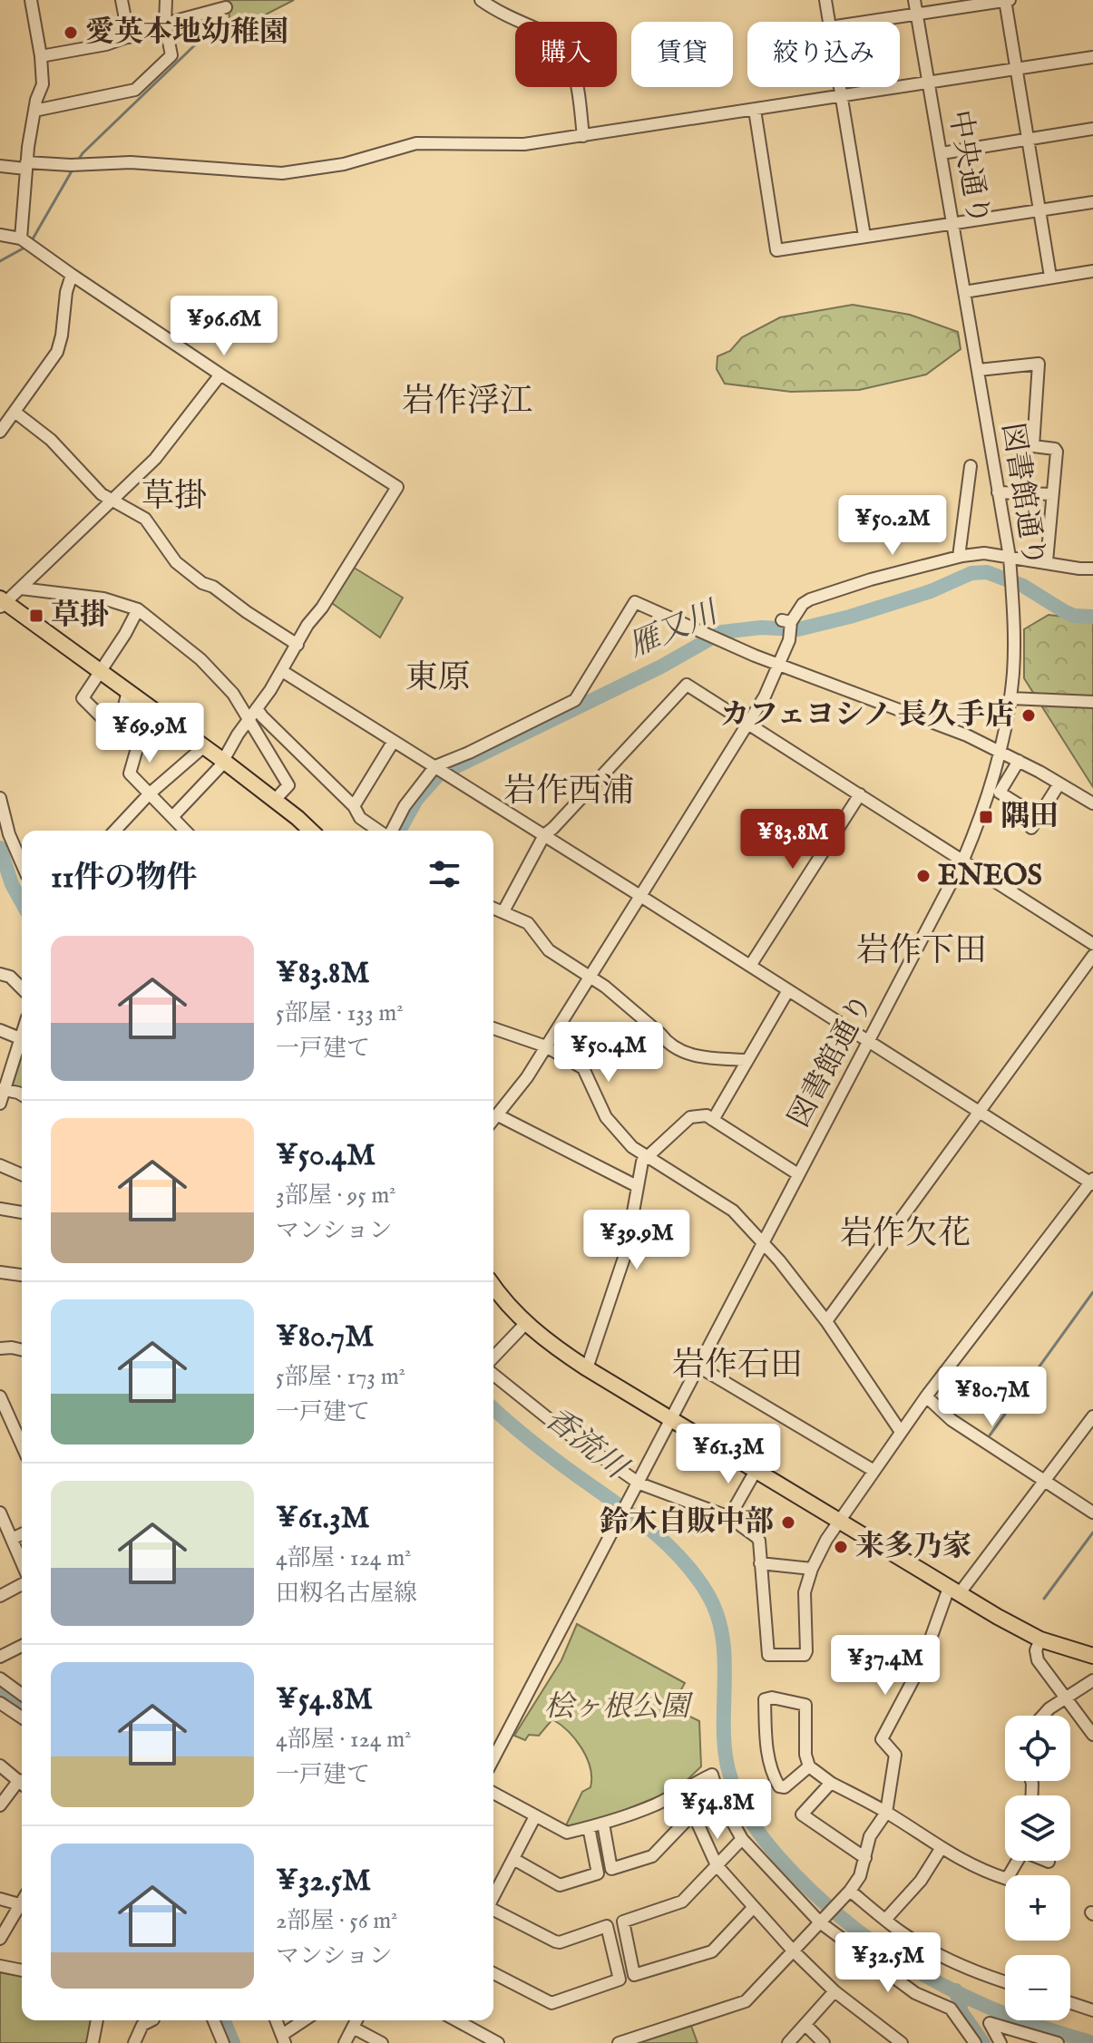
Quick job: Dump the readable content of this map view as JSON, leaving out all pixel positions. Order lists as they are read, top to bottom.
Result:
{
  "streets": {
    "street": ["中央通り", "図書館通り"]
  },
  "crossings": [
    ["中央通り", "図書館通り"]
  ],
  "districts": [
    "岩作浮江",
    "草掛",
    "東原",
    "岩作西浦",
    "岩作下田",
    "岩作欠花",
    "岩作石田"
  ],
  "water": ["雁又川", "香流川"],
  "parks": ["桧ヶ根公園"],
  "places": {
    "other": [
      "愛英本地幼稚園",
      "カフェヨシノ 長久手店",
      "ENEOS",
      "鈴木自販中部",
      "来多乃家"
    ],
    "transit": ["草掛", "隅田"]
  },
  "page": {
    "chip": ["購入", "賃貸", "絞り込み"],
    "price": [
      "¥96.6M",
      "¥50.2M",
      "¥69.9M",
      "¥83.8M",
      "¥50.4M",
      "¥39.9M",
      "¥80.7M",
      "¥61.3M",
      "¥37.4M",
      "¥54.8M",
      "¥32.5M"
    ],
    "heading": "11件の物件",
    "list": [
      {
        "name": "¥83.8M",
        "note": "5部屋 · 133 m² · 一戸建て"
      },
      {
        "name": "¥50.4M",
        "note": "3部屋 · 95 m² · マンション"
      },
      {
        "name": "¥80.7M",
        "note": "5部屋 · 173 m² · 一戸建て"
      },
      {
        "name": "¥61.3M",
        "note": "4部屋 · 124 m² · 田籾名古屋線"
      },
      {
        "name": "¥54.8M",
        "note": "4部屋 · 124 m² · 一戸建て"
      },
      {
        "name": "¥32.5M",
        "note": "2部屋 · 56 m² · マンション"
      }
    ],
    "map_buttons": ["+", "−"]
  }
}
